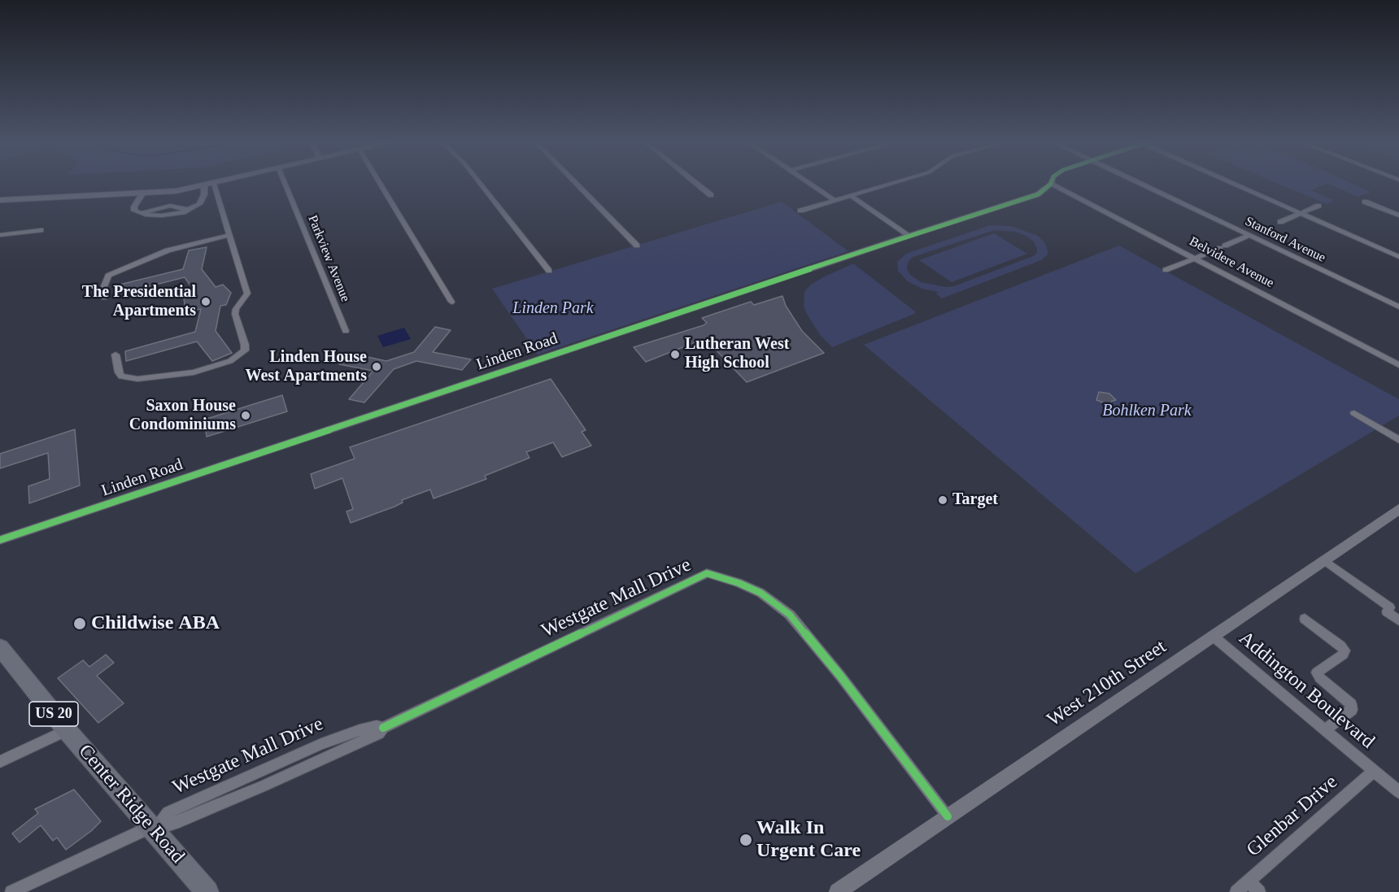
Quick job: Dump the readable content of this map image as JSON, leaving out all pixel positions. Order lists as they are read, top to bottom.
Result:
{
  "streets": {
    "main road": ["US 20", "Center Ridge Road"],
    "street": [
      "Stanford Avenue",
      "Parkview Avenue",
      "Belvidere Avenue",
      "Linden Road",
      "Westgate Mall Drive",
      "West 210th Street",
      "Addington Boulevard",
      "Glenbar Drive"
    ]
  },
  "crossings": [
    ["Westgate Mall Drive", "West 210th Street"],
    ["Westgate Mall Drive", "Center Ridge Road"],
    ["West 210th Street", "Addington Boulevard"],
    ["Addington Boulevard", "Glenbar Drive"]
  ],
  "parks": ["Linden Park", "Bohlken Park"],
  "places": [
    "The Presidential Apartments",
    "Lutheran West High School",
    "Linden House West Apartments",
    "Saxon House Condominiums",
    "Target",
    "Childwise ABA",
    "Walk In Urgent Care"
  ]
}
